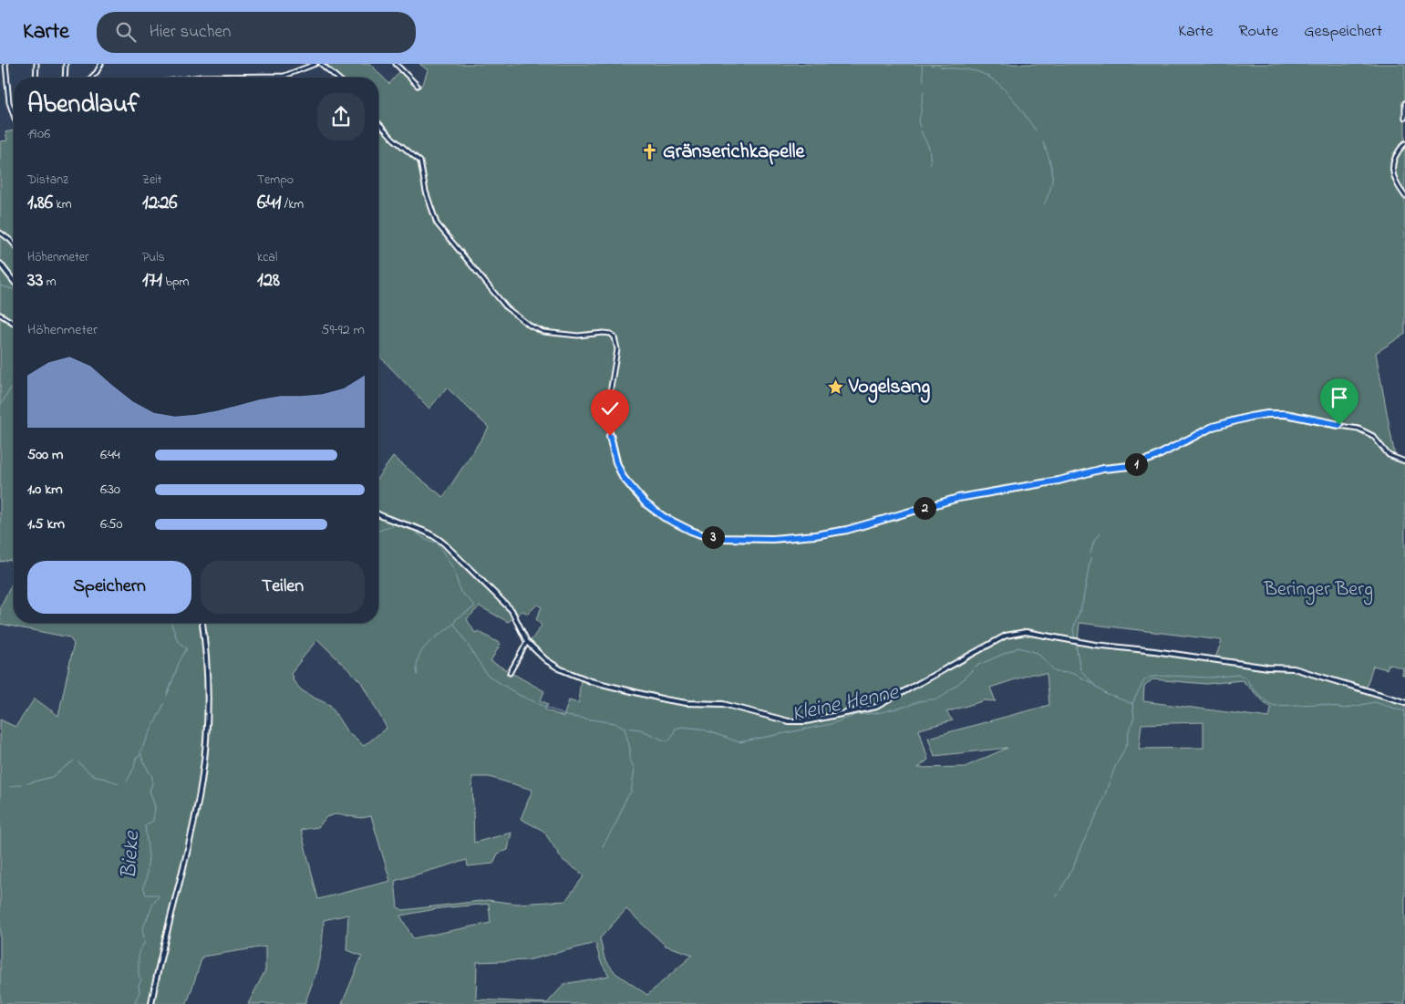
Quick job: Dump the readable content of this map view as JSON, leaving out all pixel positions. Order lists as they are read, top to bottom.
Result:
{
  "water": ["Kleine Henne", "Bieke"],
  "parks": ["Beringer Berg"],
  "places": {
    "church": ["Gränserichkapelle"],
    "place": ["Vogelsang"]
  },
  "page": {
    "header": "Karte",
    "search": "Hier suchen",
    "nav": ["Karte", "Route", "Gespeichert"],
    "heading": ["Abendlauf", "19:06"],
    "stats": [
      ["Distanz", "1.86 km"],
      ["Zeit", "12:26"],
      ["Tempo", "6:41 /km"],
      ["Höhenmeter", "33 m"],
      ["Puls", "171 bpm"],
      ["kcal", "128"]
    ],
    "chart": ["Höhenmeter", "59–92 m"],
    "list": [
      {
        "name": "500 m",
        "note": "6:44"
      },
      {
        "name": "1.0 km",
        "note": "6:30"
      },
      {
        "name": "1.5 km",
        "note": "6:50"
      }
    ],
    "pins": ["1", "2", "3"],
    "buttons": ["Speichern", "Teilen"]
  }
}
